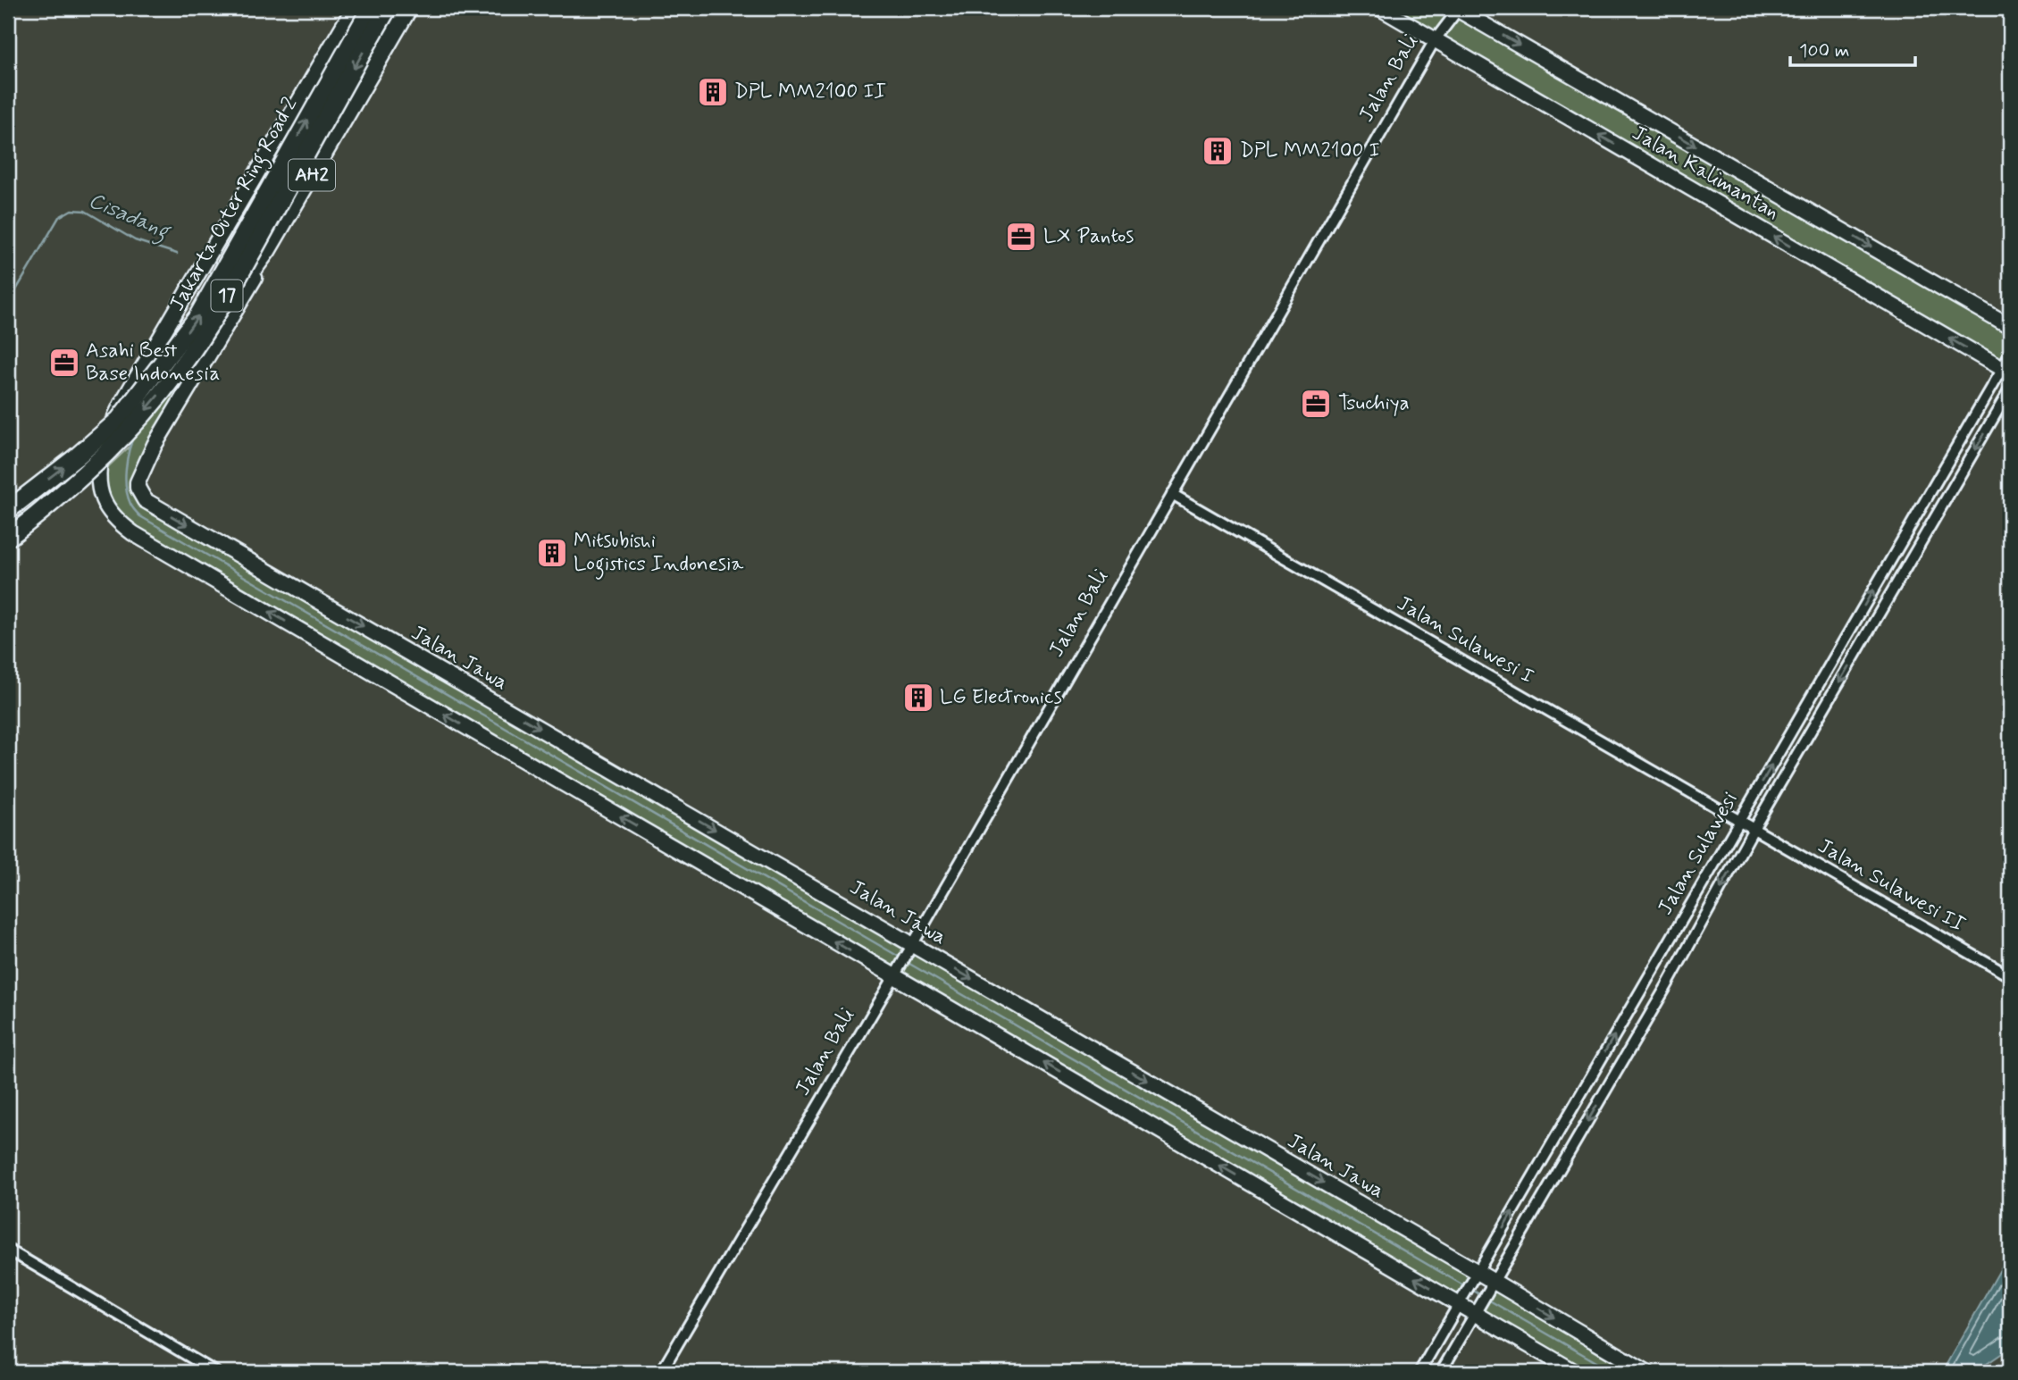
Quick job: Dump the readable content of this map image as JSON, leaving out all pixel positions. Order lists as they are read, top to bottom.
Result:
{
  "streets": {
    "highway": ["AH2", "Jakarta Outer Ring Road 2", "17"],
    "street": [
      "Jalan Bali",
      "Jalan Kalimantan",
      "Jalan Sulawesi I",
      "Jalan Jawa",
      "Jalan Sulawesi",
      "Jalan Sulawesi II"
    ]
  },
  "crossings": [
    ["Jalan Bali", "Jalan Kalimantan"],
    ["Jalan Bali", "Jalan Sulawesi I"],
    ["Jalan Bali", "Jalan Jawa"],
    ["Jalan Kalimantan", "Jalan Sulawesi"],
    ["AH2", "Jakarta Outer Ring Road 2"],
    ["Jalan Sulawesi I", "Jalan Sulawesi"],
    ["Jalan Sulawesi I", "Jalan Sulawesi II"],
    ["Jalan Jawa", "Jalan Sulawesi"],
    ["Jalan Sulawesi", "Jalan Sulawesi II"]
  ],
  "water": ["Cisadang"],
  "places": {
    "building": [
      "DPL MM2100 II",
      "DPL MM2100 I",
      "Mitsubishi Logistics Indonesia",
      "LG Electronics"
    ],
    "office": ["LX Pantos", "Asahi Best Base Indonesia", "Tsuchiya"]
  },
  "scale_bar": "100 m"
}
